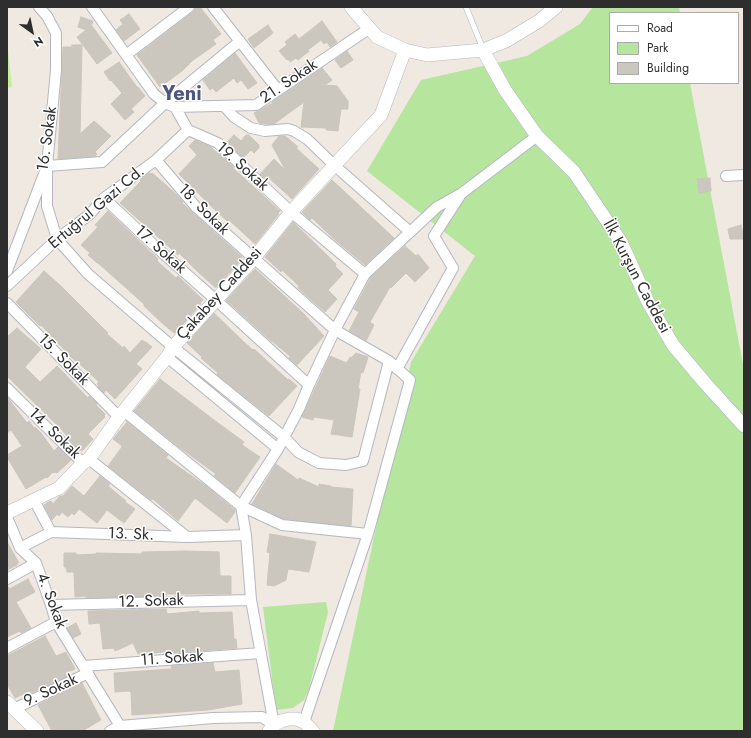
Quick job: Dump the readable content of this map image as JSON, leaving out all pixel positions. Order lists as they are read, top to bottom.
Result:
{
  "streets": {
    "street": [
      "21. Sokak",
      "16. Sokak",
      "19. Sokak",
      "Ertuğrul Gazi Cd.",
      "18. Sokak",
      "17. Sokak",
      "İlk Kurşun Caddesi",
      "Çakabey Caddesi",
      "15. Sokak",
      "14. Sokak",
      "13. Sk.",
      "4. Sokak",
      "12. Sokak",
      "11. Sokak",
      "9. Sokak"
    ]
  },
  "crossings": [
    ["19. Sokak", "Ertuğrul Gazi Cd."],
    ["19. Sokak", "Çakabey Caddesi"],
    ["Ertuğrul Gazi Cd.", "18. Sokak"],
    ["Ertuğrul Gazi Cd.", "17. Sokak"],
    ["18. Sokak", "Çakabey Caddesi"],
    ["18. Sokak", "15. Sokak"],
    ["17. Sokak", "Çakabey Caddesi"],
    ["Çakabey Caddesi", "15. Sokak"],
    ["Çakabey Caddesi", "14. Sokak"],
    ["14. Sokak", "13. Sk."],
    ["13. Sk.", "4. Sokak"],
    ["4. Sokak", "12. Sokak"],
    ["4. Sokak", "11. Sokak"],
    ["4. Sokak", "9. Sokak"],
    ["11. Sokak", "9. Sokak"]
  ],
  "districts": ["Yeni"],
  "legend": ["Road", "Park", "Building"],
  "north": "bottom right"
}
